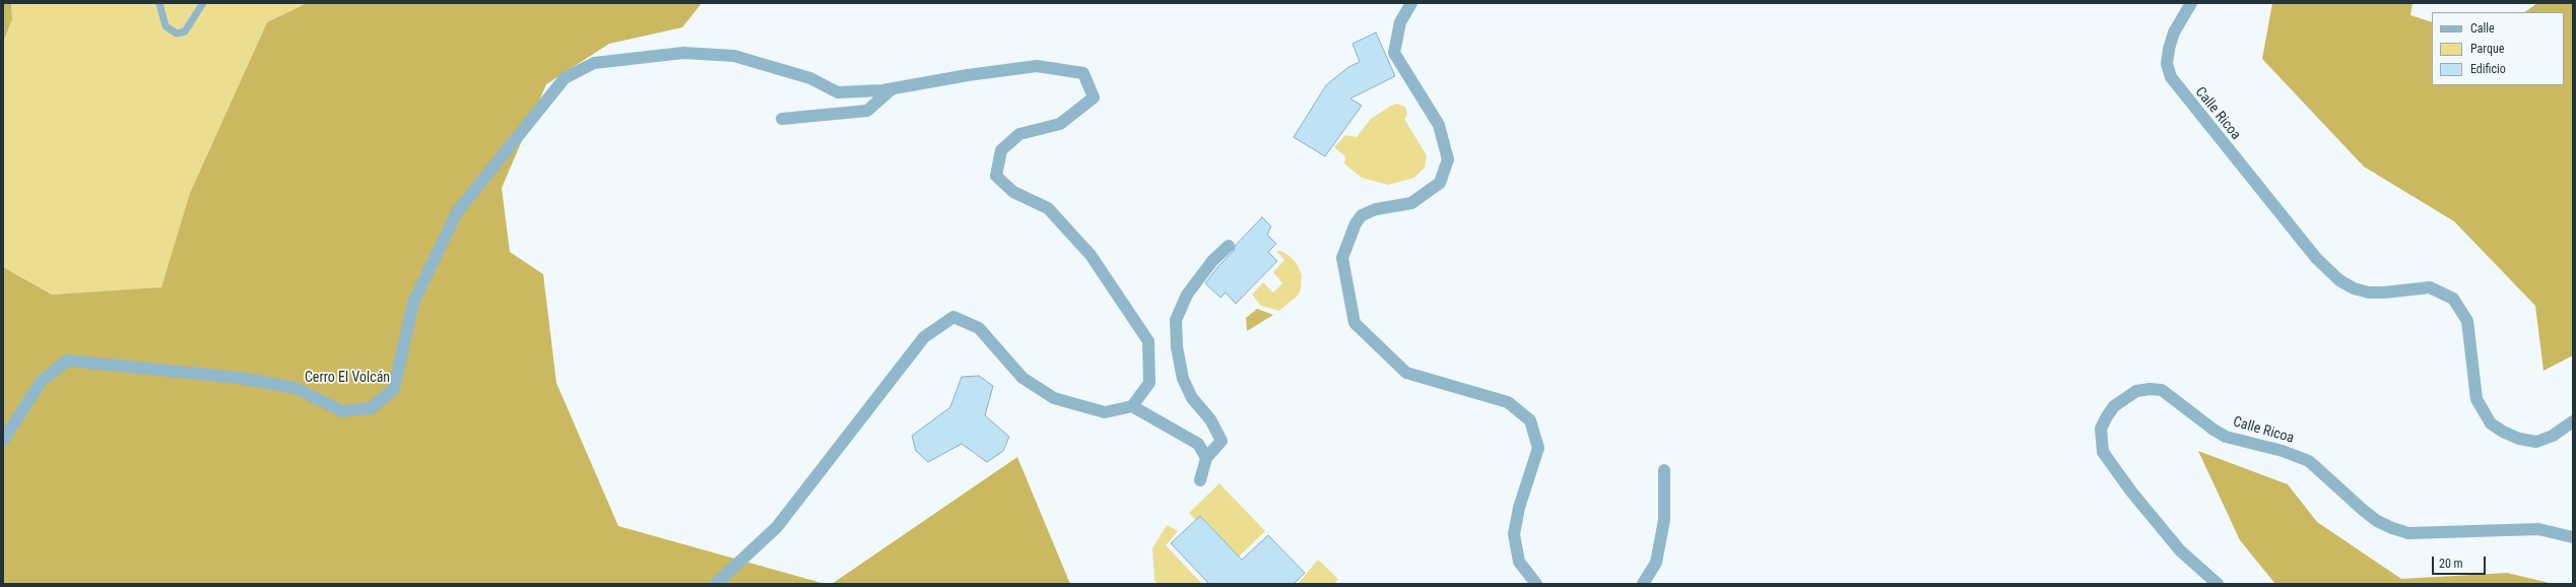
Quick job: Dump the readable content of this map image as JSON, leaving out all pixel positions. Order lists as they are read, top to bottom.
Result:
{
  "streets": {
    "street": ["Calle Ricoa"]
  },
  "parks": ["Cerro El Volcán"],
  "legend": ["Calle", "Parque", "Edificio"],
  "scale_bar": "20 m"
}
